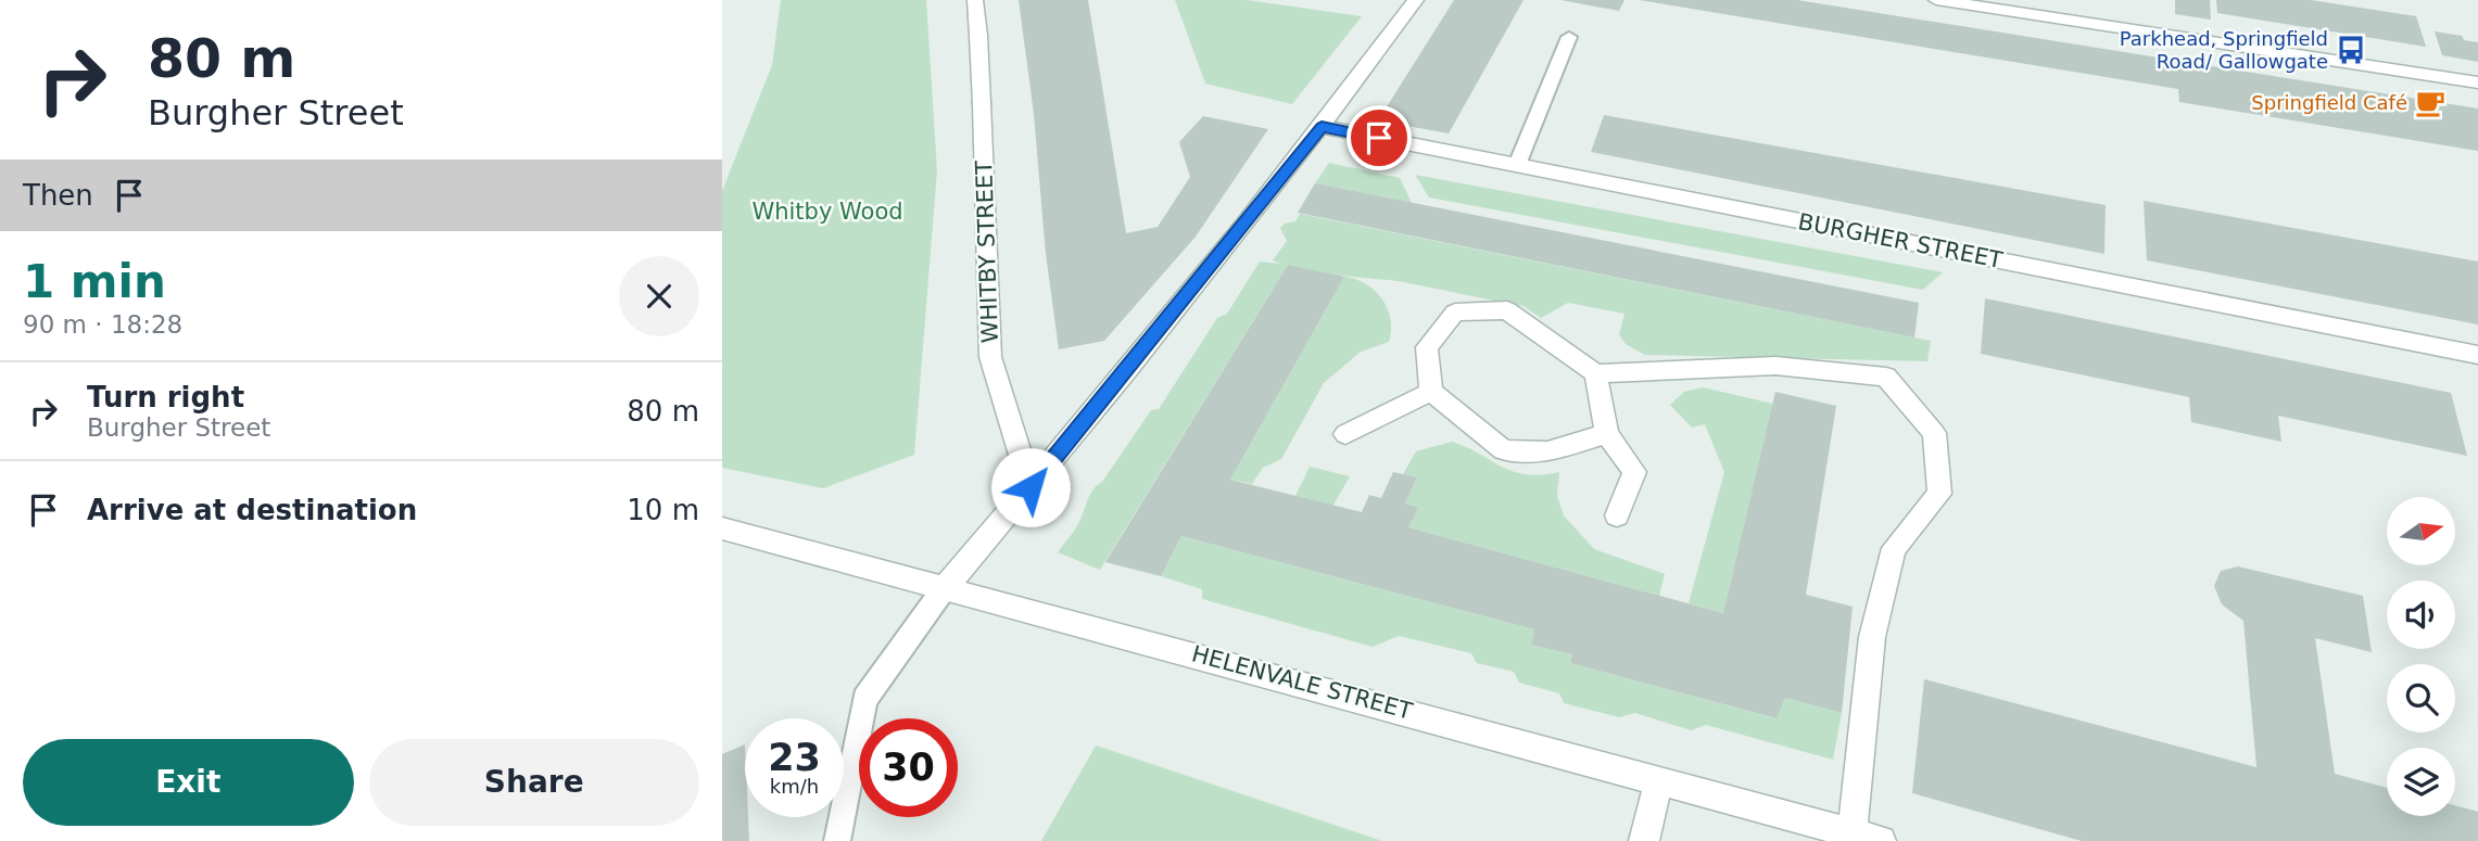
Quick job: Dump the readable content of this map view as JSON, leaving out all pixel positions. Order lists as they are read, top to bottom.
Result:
{
  "streets": {
    "street": ["BURGHER STREET", "WHITBY STREET", "HELENVALE STREET"]
  },
  "parks": ["Whitby Wood"],
  "places": {
    "bus stop": ["Parkhead, Springfield Road/ Gallowgate"],
    "cafe": ["Springfield Café"]
  },
  "north": "right",
  "page": {
    "turn": ["80 m", "Burgher Street"],
    "then": "Then",
    "heading": ["1 min", "90 m · 18:28"],
    "list": [
      {
        "name": "Turn right",
        "note": "Burgher Street",
        "value": "80 m"
      },
      {
        "name": "Arrive at destination",
        "value": "10 m"
      }
    ],
    "speed": "23 km/h",
    "limit": "30",
    "buttons": ["Exit", "Share"]
  }
}
